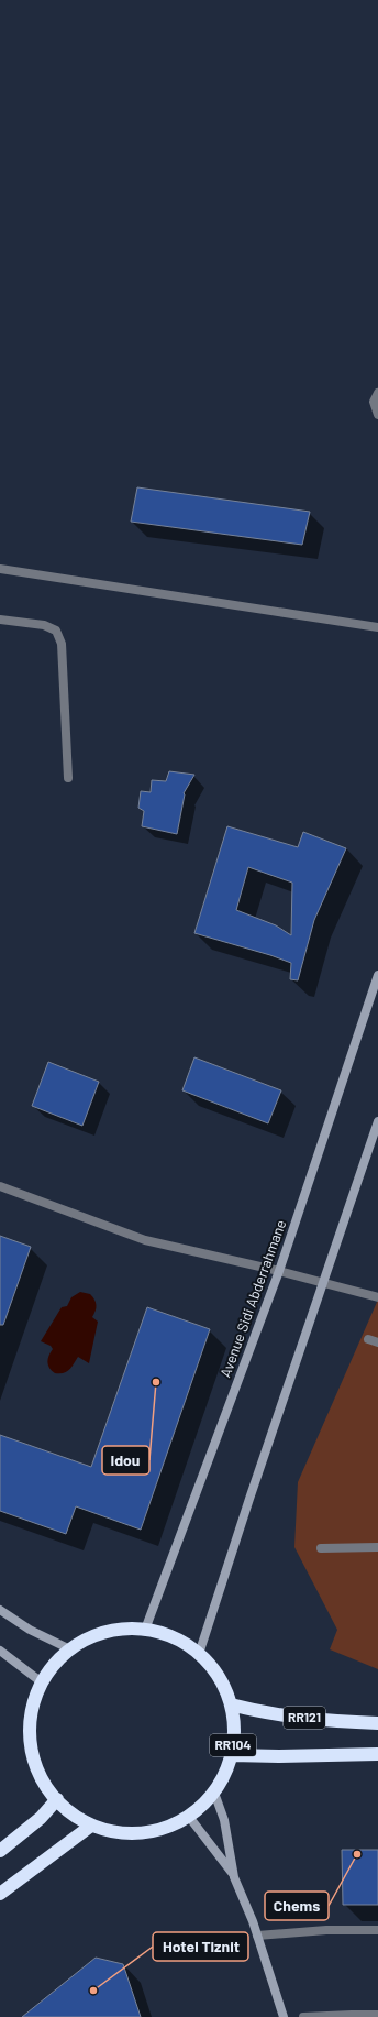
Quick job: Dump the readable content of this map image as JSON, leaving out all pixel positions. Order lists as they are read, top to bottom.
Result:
{
  "streets": {
    "highway": ["RR121", "RR104"],
    "street": ["Avenue Sidi Abderrahmane"]
  },
  "crossings": [
    ["Avenue Sidi Abderrahmane", "RR104"],
    ["RR121", "RR104"]
  ],
  "places": ["Idou", "Chems", "Hotel Tiznit"]
}
